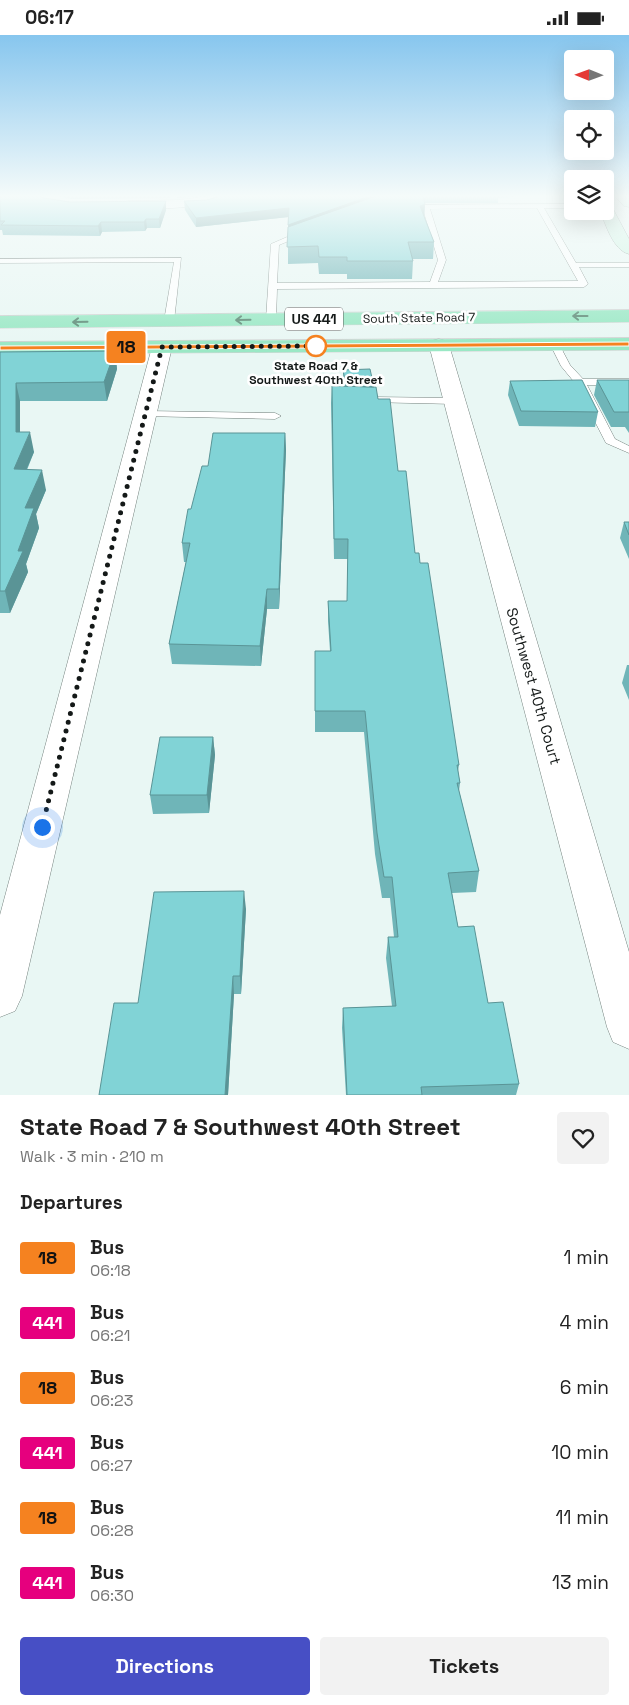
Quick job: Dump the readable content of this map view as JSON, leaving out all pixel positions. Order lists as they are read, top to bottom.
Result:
{
  "streets": {
    "main road": ["South State Road 7", "US 441"],
    "street": ["Southwest 40th Court"]
  },
  "crossings": [
    ["South State Road 7", "Southwest 40th Court"]
  ],
  "places": ["State Road 7 & Southwest 40th Street"],
  "lines": ["bus line 18"],
  "north": "left",
  "page": {
    "status": "06:17",
    "on_map": "18",
    "heading": [
      ["State Road 7 & Southwest 40th Street", "Walk · 3 min · 210 m"],
      "Departures"
    ],
    "list": [
      {
        "mark": "18",
        "name": "Bus",
        "note": "06:18",
        "value": "1 min"
      },
      {
        "mark": "441",
        "name": "Bus",
        "note": "06:21",
        "value": "4 min"
      },
      {
        "mark": "18",
        "name": "Bus",
        "note": "06:23",
        "value": "6 min"
      },
      {
        "mark": "441",
        "name": "Bus",
        "note": "06:27",
        "value": "10 min"
      },
      {
        "mark": "18",
        "name": "Bus",
        "note": "06:28",
        "value": "11 min"
      },
      {
        "mark": "441",
        "name": "Bus",
        "note": "06:30",
        "value": "13 min"
      }
    ],
    "buttons": ["Directions", "Tickets"]
  }
}
